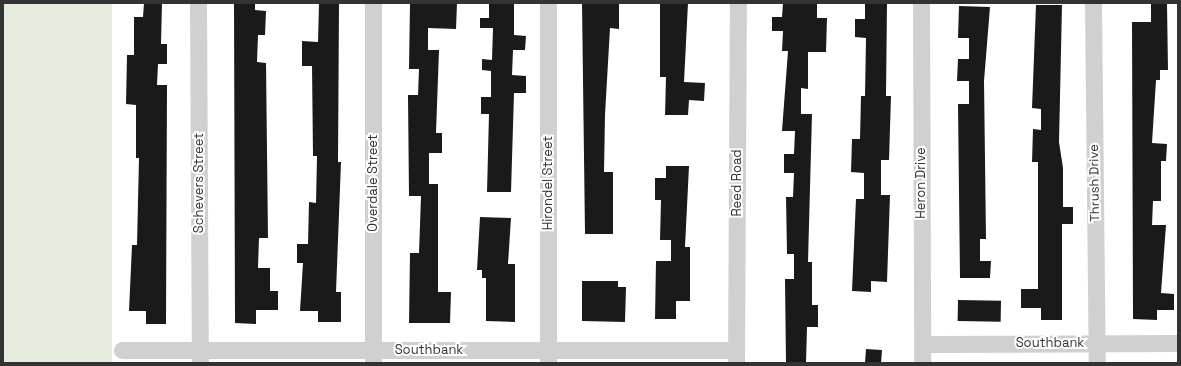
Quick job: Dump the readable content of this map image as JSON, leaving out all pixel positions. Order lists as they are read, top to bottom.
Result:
{
  "streets": {
    "street": [
      "Schevers Street",
      "Overdale Street",
      "Hirondel Street",
      "Reed Road",
      "Heron Drive",
      "Thrush Drive",
      "Southbank"
    ]
  },
  "crossings": [
    ["Schevers Street", "Southbank"],
    ["Overdale Street", "Southbank"],
    ["Hirondel Street", "Southbank"],
    ["Reed Road", "Southbank"],
    ["Heron Drive", "Southbank"],
    ["Thrush Drive", "Southbank"]
  ]
}
